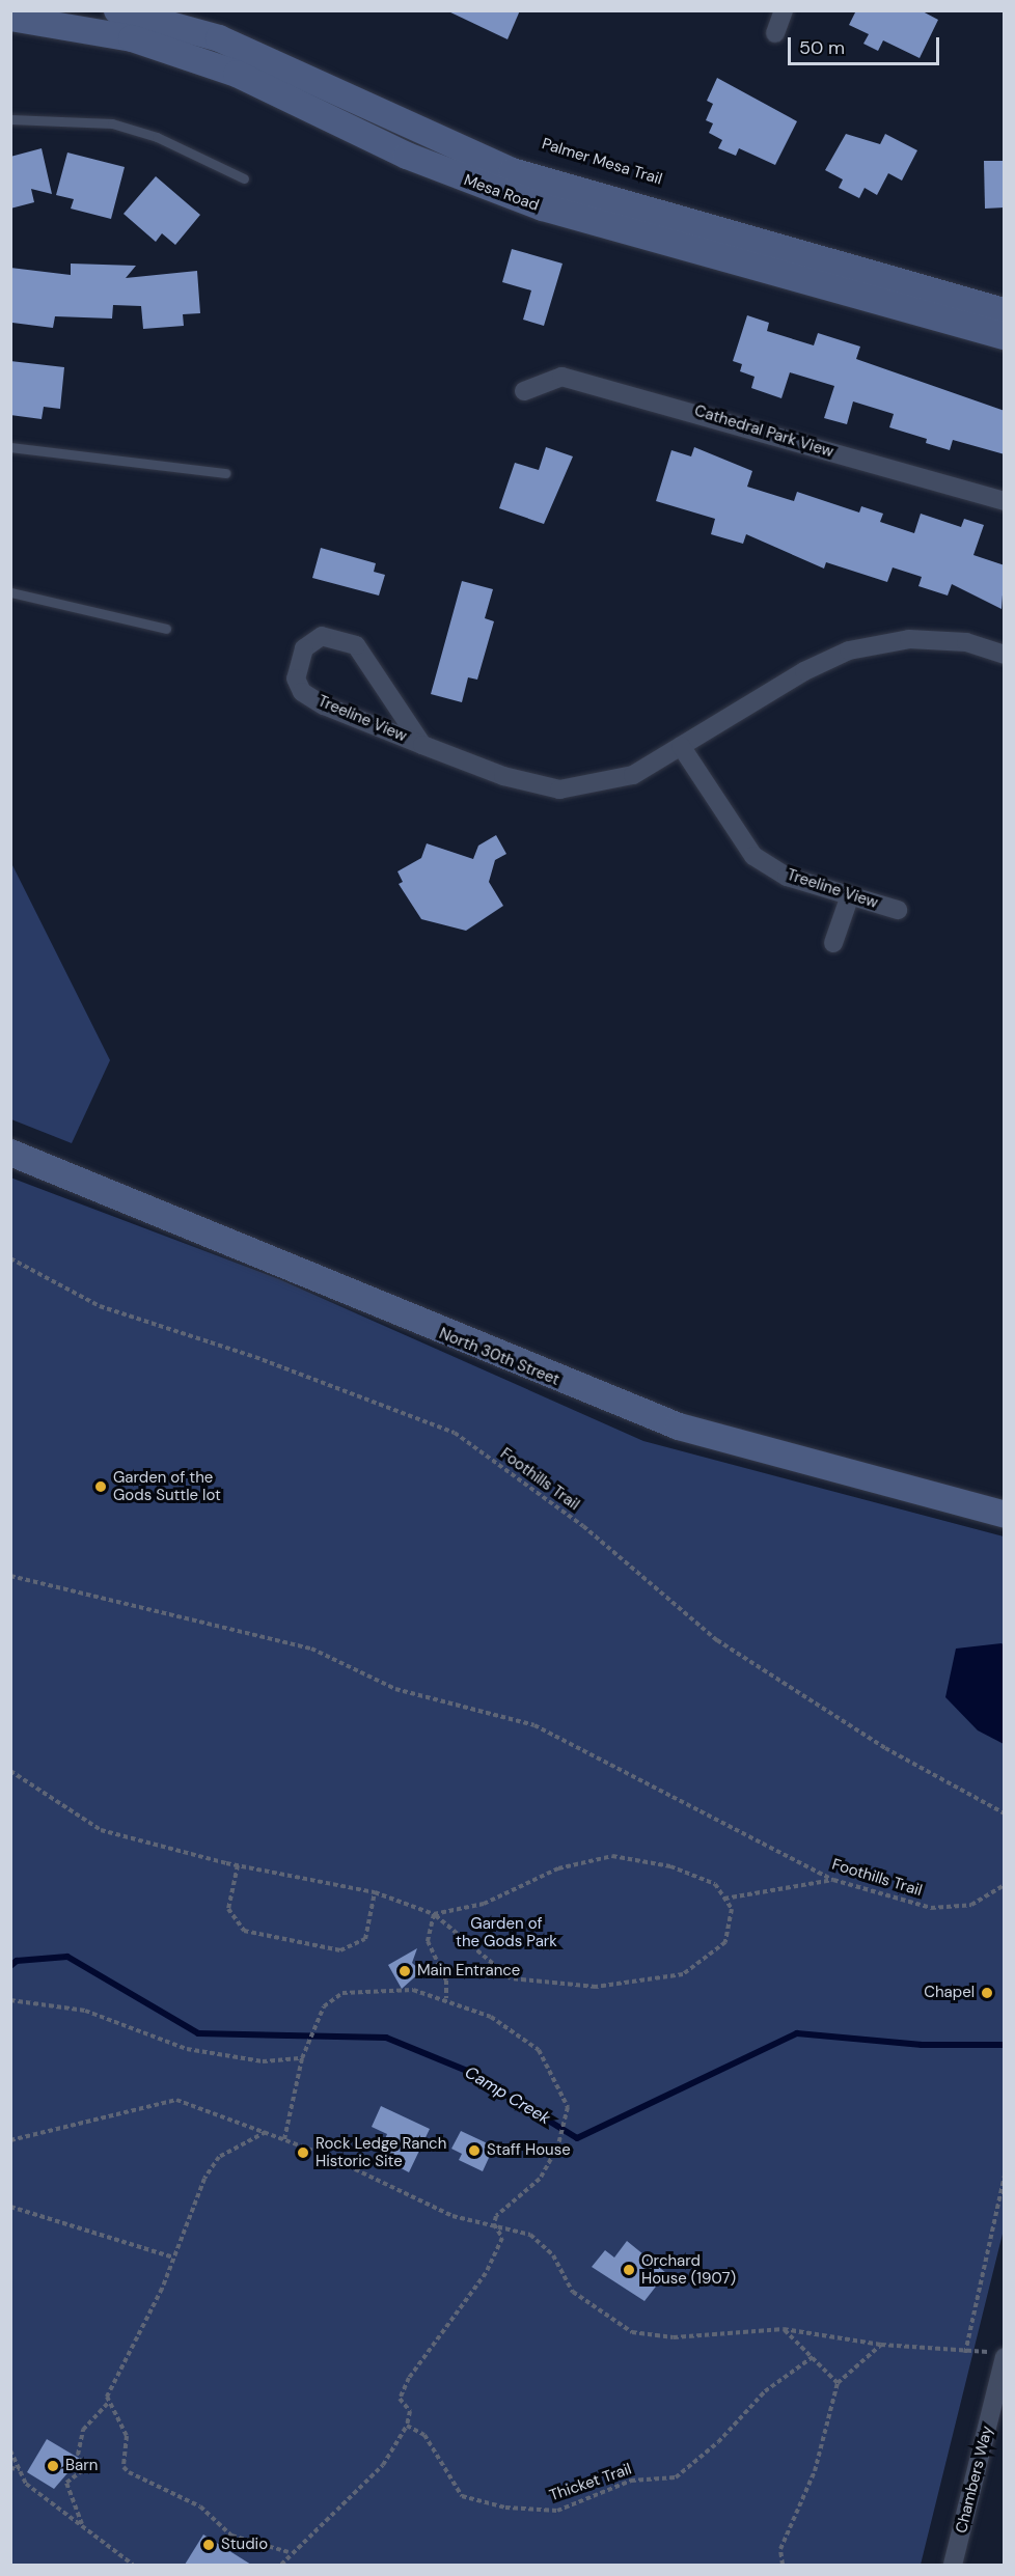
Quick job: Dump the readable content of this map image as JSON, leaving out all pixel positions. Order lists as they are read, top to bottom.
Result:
{
  "streets": {
    "main road": ["Mesa Road", "North 30th Street"],
    "street": ["Cathedral Park View", "Treeline View", "Chambers Way"],
    "path": ["Foothills Trail", "Thicket Trail"]
  },
  "water": ["Camp Creek"],
  "parks": ["Garden of the Gods Park"],
  "places": [
    "Garden of the Gods Suttle lot",
    "Main Entrance",
    "Chapel",
    "Staff House",
    "Rock Ledge Ranch Historic Site",
    "Orchard House (1907)",
    "Barn",
    "Studio"
  ],
  "scale_bar": "50 m"
}
